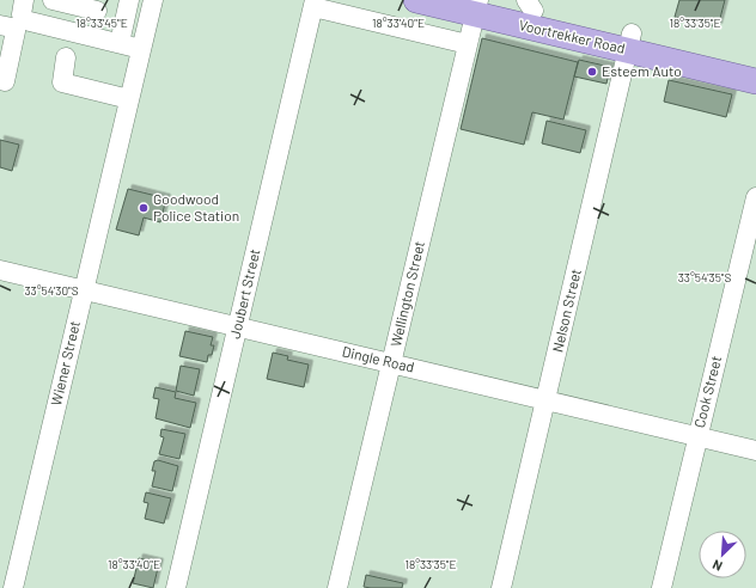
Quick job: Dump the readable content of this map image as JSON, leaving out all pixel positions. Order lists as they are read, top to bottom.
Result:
{
  "streets": {
    "main road": ["Voortrekker Road"],
    "street": [
      "Joubert Street",
      "Wellington Street",
      "Nelson Street",
      "Dingle Road",
      "Wiener Street",
      "Cook Street"
    ]
  },
  "crossings": [
    ["Voortrekker Road", "Wellington Street"],
    ["Voortrekker Road", "Nelson Street"],
    ["Joubert Street", "Dingle Road"],
    ["Wellington Street", "Dingle Road"],
    ["Nelson Street", "Dingle Road"],
    ["Dingle Road", "Wiener Street"],
    ["Dingle Road", "Cook Street"]
  ],
  "places": ["Esteem Auto", "Goodwood Police Station"],
  "north": "bottom left",
  "coordinates": [
    "18°33'45\"E",
    "18°33'40\"E",
    "18°33'35\"E",
    "33°54'35\"S",
    "33°54'30\"S"
  ]
}
